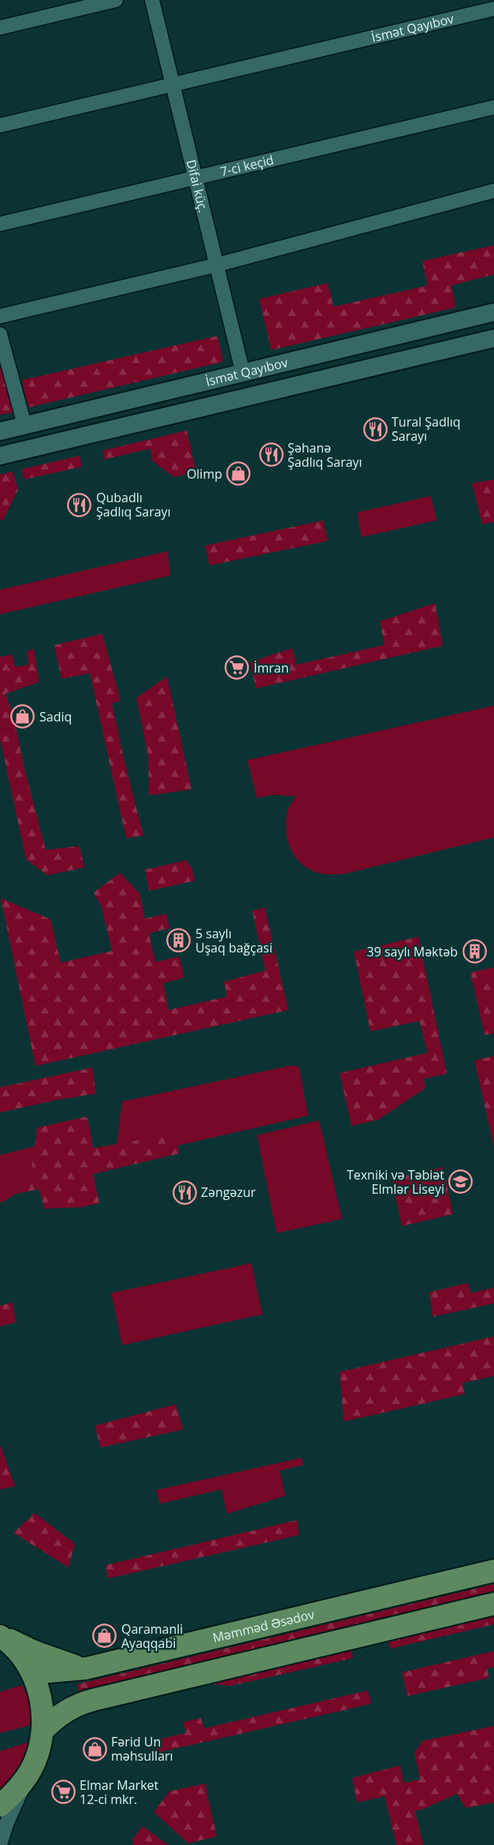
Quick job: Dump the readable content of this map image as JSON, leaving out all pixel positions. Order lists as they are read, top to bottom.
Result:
{
  "streets": {
    "main road": ["Məmməd Əsədov"],
    "street": ["İsmət Qayıbov", "7-ci keçid", "Difai küç."]
  },
  "crossings": [
    ["İsmət Qayıbov", "Difai küç."],
    ["7-ci keçid", "Difai küç."]
  ],
  "places": {
    "restaurant": [
      "Tural Şadlıq Sarayı",
      "Şəhanə Şadlıq Sarayı",
      "Qubadlı Şadlıq Sarayı",
      "Zəngəzur"
    ],
    "shop": [
      "Olimp",
      "Sadiq",
      "Qaramanli Ayaqqabi",
      "Fərid Un məhsulları"
    ],
    "supermarket": ["İmran", "Elmar Market 12-ci mkr."],
    "building": ["5 saylı Uşaq bağçasi", "39 saylı Məktəb"],
    "school or university": ["Texniki və Təbiət Elmlər Liseyi"]
  }
}
